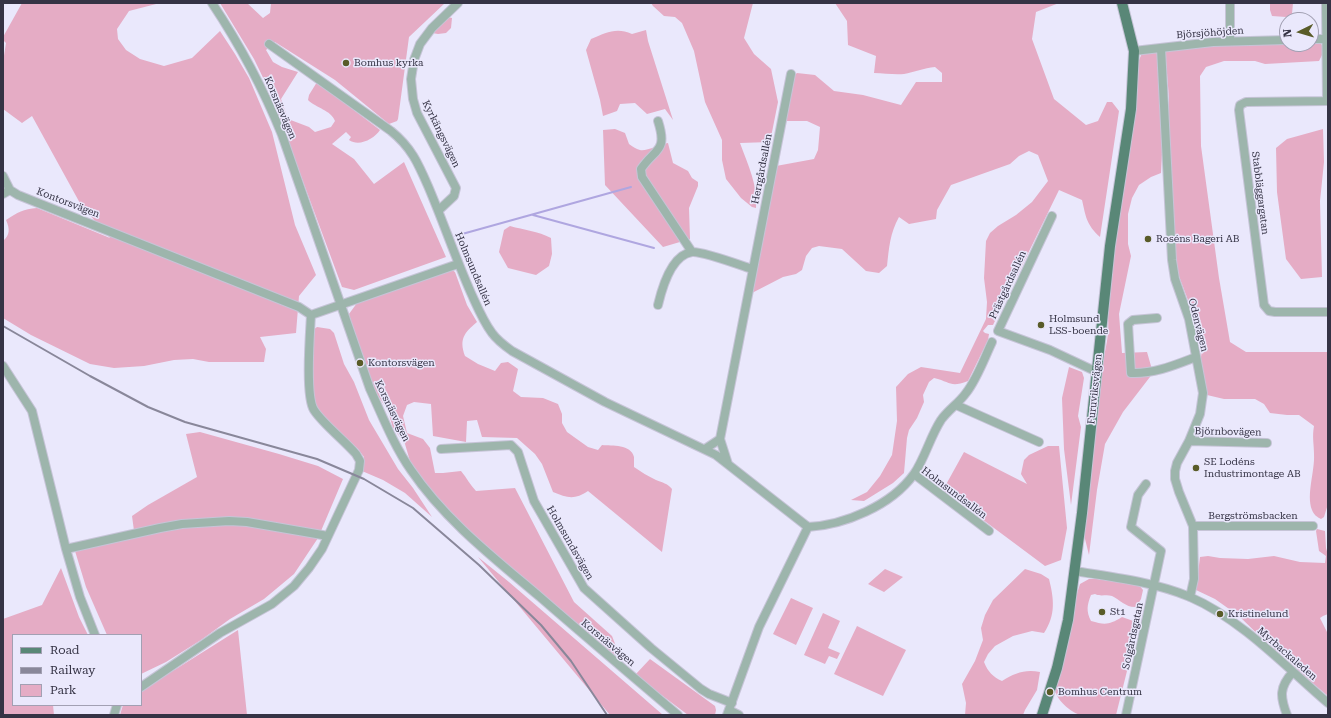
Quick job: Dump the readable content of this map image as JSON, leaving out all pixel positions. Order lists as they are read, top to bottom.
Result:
{
  "streets": {
    "main road": ["Furuviksvägen"],
    "street": [
      "Björsjöhöjden",
      "Korsnäsvägen",
      "Kyrkängsvägen",
      "Herrgårdsallén",
      "Stabbläggargatan",
      "Kontorsvägen",
      "Holmsundsallén",
      "Prästgårdsallén",
      "Odenvägen",
      "Björnbovägen",
      "Bergströmsbacken",
      "Holmsundsvägen",
      "Solgårdsgatan",
      "Myrbackaleden"
    ]
  },
  "crossings": [
    ["Björsjöhöjden", "Odenvägen"],
    ["Björsjöhöjden", "Furuviksvägen"],
    ["Kyrkängsvägen", "Holmsundsallén"],
    ["Prästgårdsallén", "Furuviksvägen"],
    ["Odenvägen", "Björnbovägen"],
    ["Odenvägen", "Bergströmsbacken"],
    ["Odenvägen", "Myrbackaleden"],
    ["Furuviksvägen", "Myrbackaleden"],
    ["Solgårdsgatan", "Myrbackaleden"]
  ],
  "places": [
    "Bomhus kyrka",
    "Roséns Bageri AB",
    "Holmsund LSS-boende",
    "Kontorsvägen",
    "SE Lodéns Industrimontage AB",
    "St1",
    "Kristinelund",
    "Bomhus Centrum"
  ],
  "legend": ["Road", "Railway", "Park"],
  "north": "left"
}
